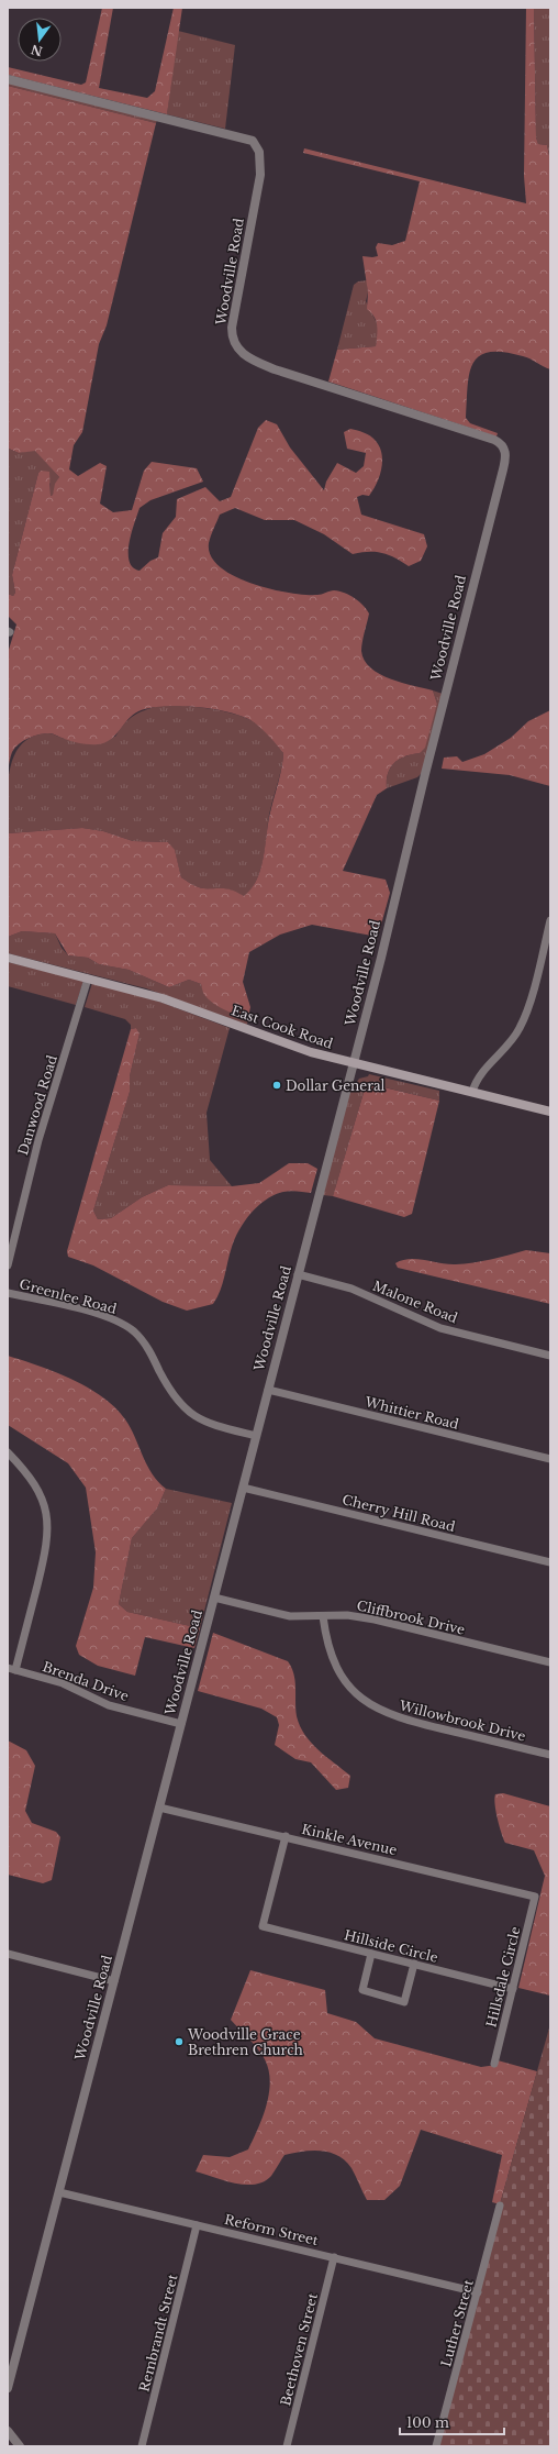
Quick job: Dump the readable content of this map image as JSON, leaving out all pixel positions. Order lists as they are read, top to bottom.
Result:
{
  "streets": {
    "main road": ["East Cook Road"],
    "street": [
      "Woodville Road",
      "Danwood Road",
      "Greenlee Road",
      "Malone Road",
      "Whittier Road",
      "Cherry Hill Road",
      "Cliffbrook Drive",
      "Brenda Drive",
      "Willowbrook Drive",
      "Kinkle Avenue",
      "Hillside Circle",
      "Hillsdale Circle",
      "Reform Street",
      "Luther Street",
      "Rembrandt Street",
      "Beethoven Street"
    ]
  },
  "crossings": [
    ["Woodville Road", "East Cook Road"],
    ["Woodville Road", "Greenlee Road"],
    ["Woodville Road", "Malone Road"],
    ["Woodville Road", "Whittier Road"],
    ["Woodville Road", "Cherry Hill Road"],
    ["Woodville Road", "Cliffbrook Drive"],
    ["Woodville Road", "Brenda Drive"],
    ["Woodville Road", "Kinkle Avenue"],
    ["Woodville Road", "Reform Street"],
    ["East Cook Road", "Danwood Road"],
    ["Cliffbrook Drive", "Willowbrook Drive"],
    ["Kinkle Avenue", "Hillside Circle"],
    ["Kinkle Avenue", "Hillsdale Circle"],
    ["Hillside Circle", "Hillsdale Circle"],
    ["Reform Street", "Luther Street"],
    ["Reform Street", "Rembrandt Street"],
    ["Reform Street", "Beethoven Street"]
  ],
  "places": ["Dollar General", "Woodville Grace Brethren Church"],
  "scale_bar": "100 m",
  "north": "bottom"
}
